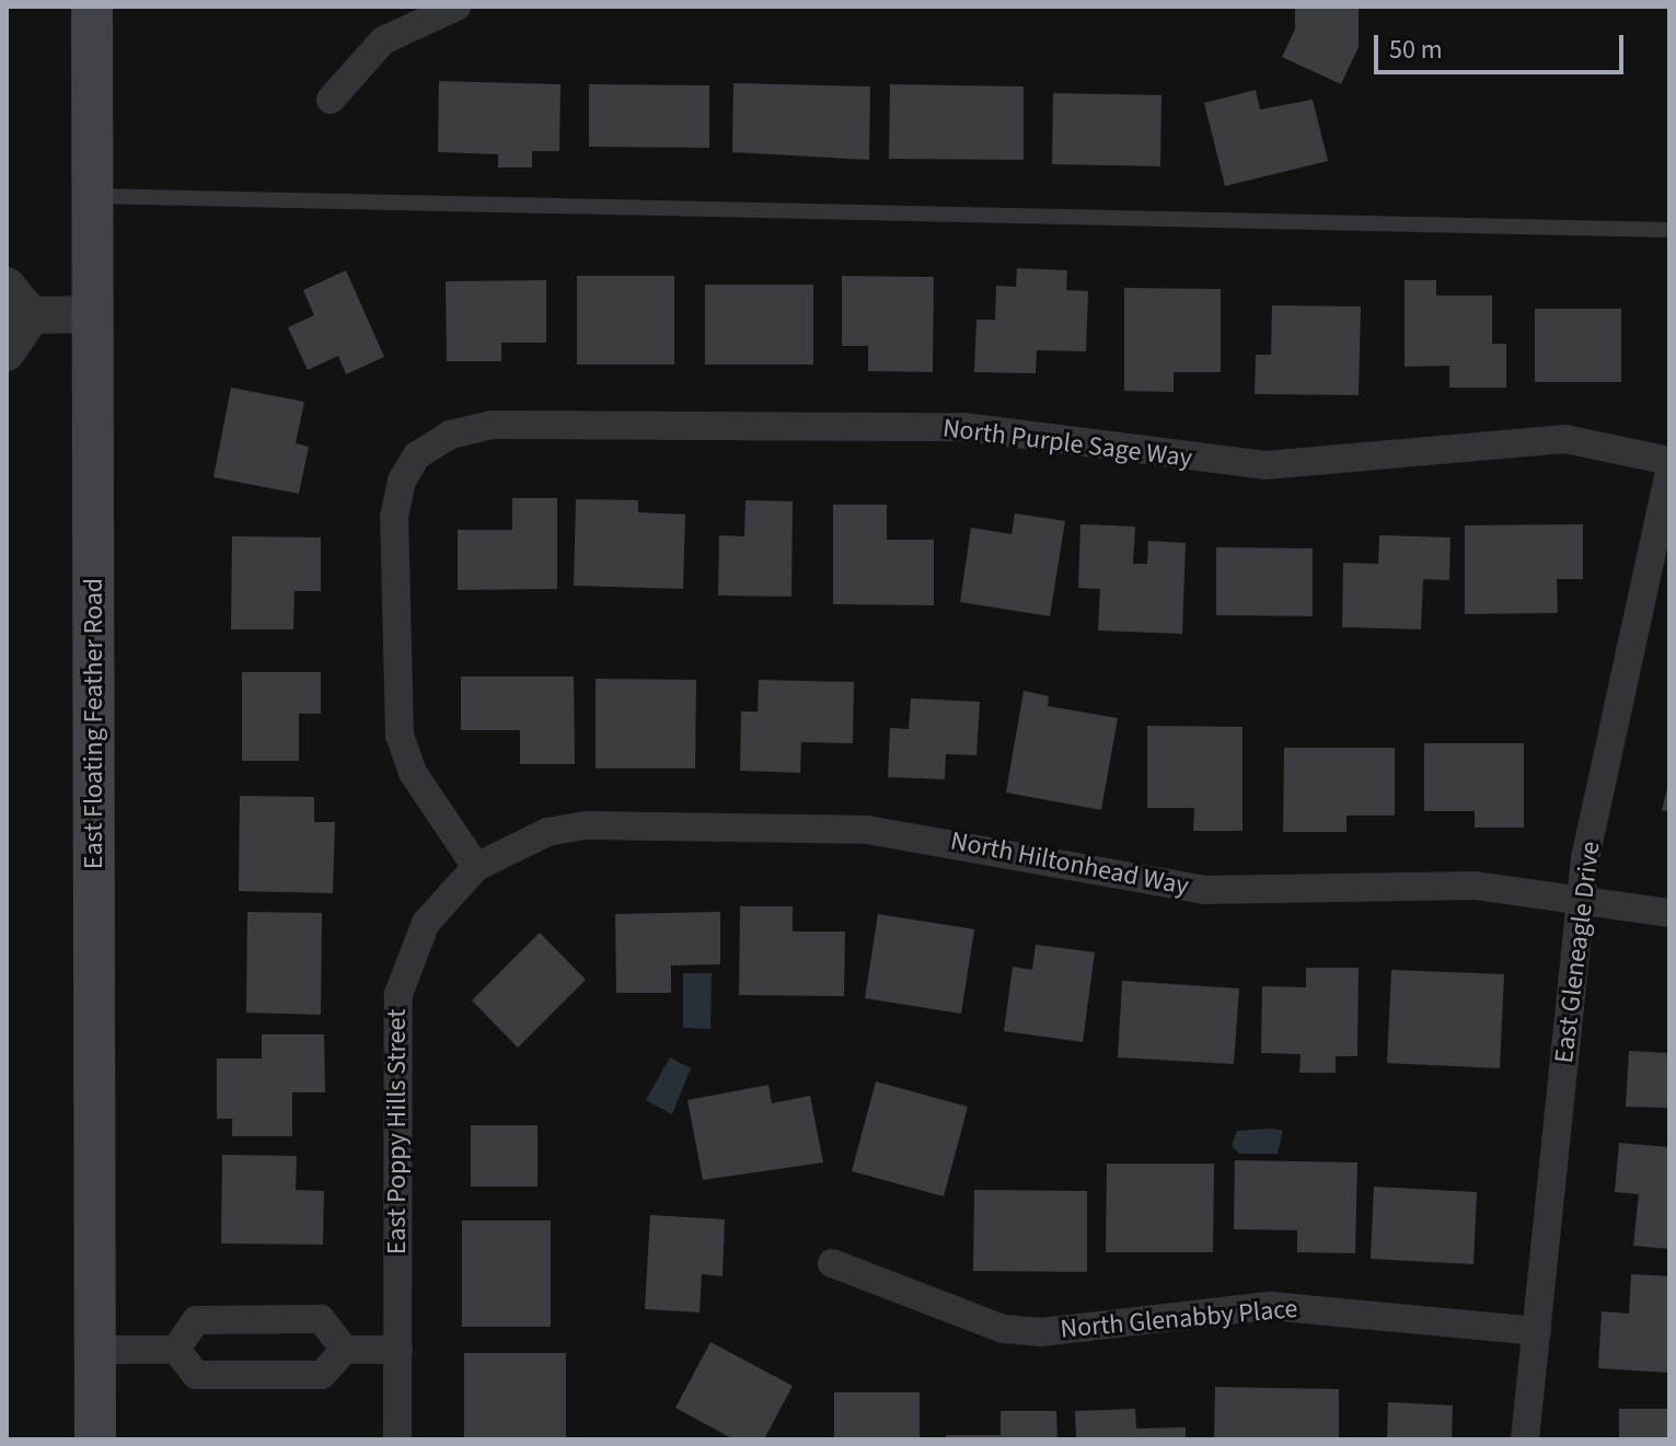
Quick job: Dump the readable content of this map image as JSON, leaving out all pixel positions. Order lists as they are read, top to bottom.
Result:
{
  "streets": {
    "main road": ["East Floating Feather Road"],
    "street": [
      "North Purple Sage Way",
      "North Hiltonhead Way",
      "East Gleneagle Drive",
      "East Poppy Hills Street",
      "North Glenabby Place"
    ]
  },
  "crossings": [
    ["North Purple Sage Way", "North Hiltonhead Way"],
    ["North Purple Sage Way", "East Poppy Hills Street"],
    ["North Hiltonhead Way", "East Gleneagle Drive"],
    ["North Hiltonhead Way", "East Poppy Hills Street"],
    ["East Gleneagle Drive", "North Glenabby Place"]
  ],
  "scale_bar": "50 m"
}
